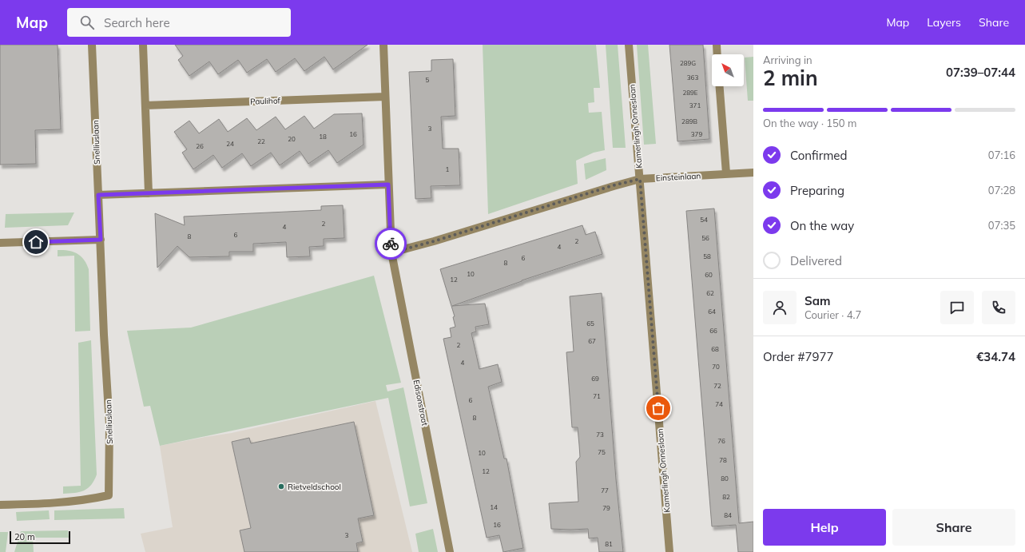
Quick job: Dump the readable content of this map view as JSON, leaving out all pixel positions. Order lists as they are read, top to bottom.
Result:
{
  "streets": {
    "street": [
      "Paulihof",
      "Kamerlingh Onneslaan",
      "Snelliuslaan",
      "Einsteinlaan",
      "Edisonstraat"
    ]
  },
  "crossings": [
    ["Kamerlingh Onneslaan", "Einsteinlaan"],
    ["Einsteinlaan", "Edisonstraat"]
  ],
  "places": ["Rietveldschool"],
  "house_numbers": [
    "289G",
    "363",
    "5",
    "289E",
    "371",
    "289B",
    "3",
    "16",
    "379",
    "18",
    "20",
    "22",
    "24",
    "26",
    "1",
    "54",
    "2",
    "4",
    "6",
    "8",
    "56",
    "2",
    "4",
    "58",
    "6",
    "8",
    "10",
    "60",
    "12",
    "62",
    "64",
    "65",
    "66",
    "67",
    "2",
    "68",
    "4",
    "70",
    "69",
    "72",
    "71",
    "6",
    "74",
    "8",
    "73",
    "76",
    "75",
    "10",
    "78",
    "12",
    "80",
    "77",
    "82",
    "14",
    "79",
    "84",
    "16",
    "3",
    "81"
  ],
  "scale_bar": "20 m",
  "north": "top left",
  "page": {
    "header": "Map",
    "search": "Search here",
    "nav": ["Map", "Layers", "Share"],
    "heading": ["2 min", "Arriving in", "07:39–07:44"],
    "panel": [
      "Sam",
      "Courier · 4.7",
      "Order #7977",
      "€34.74"
    ],
    "bar": "On the way · 150 m",
    "list": [
      ["Confirmed", "07:16"],
      ["Preparing", "07:28"],
      ["On the way", "07:35"],
      "Delivered"
    ],
    "buttons": ["Help", "Share"],
    "scale": "20 m"
  }
}
